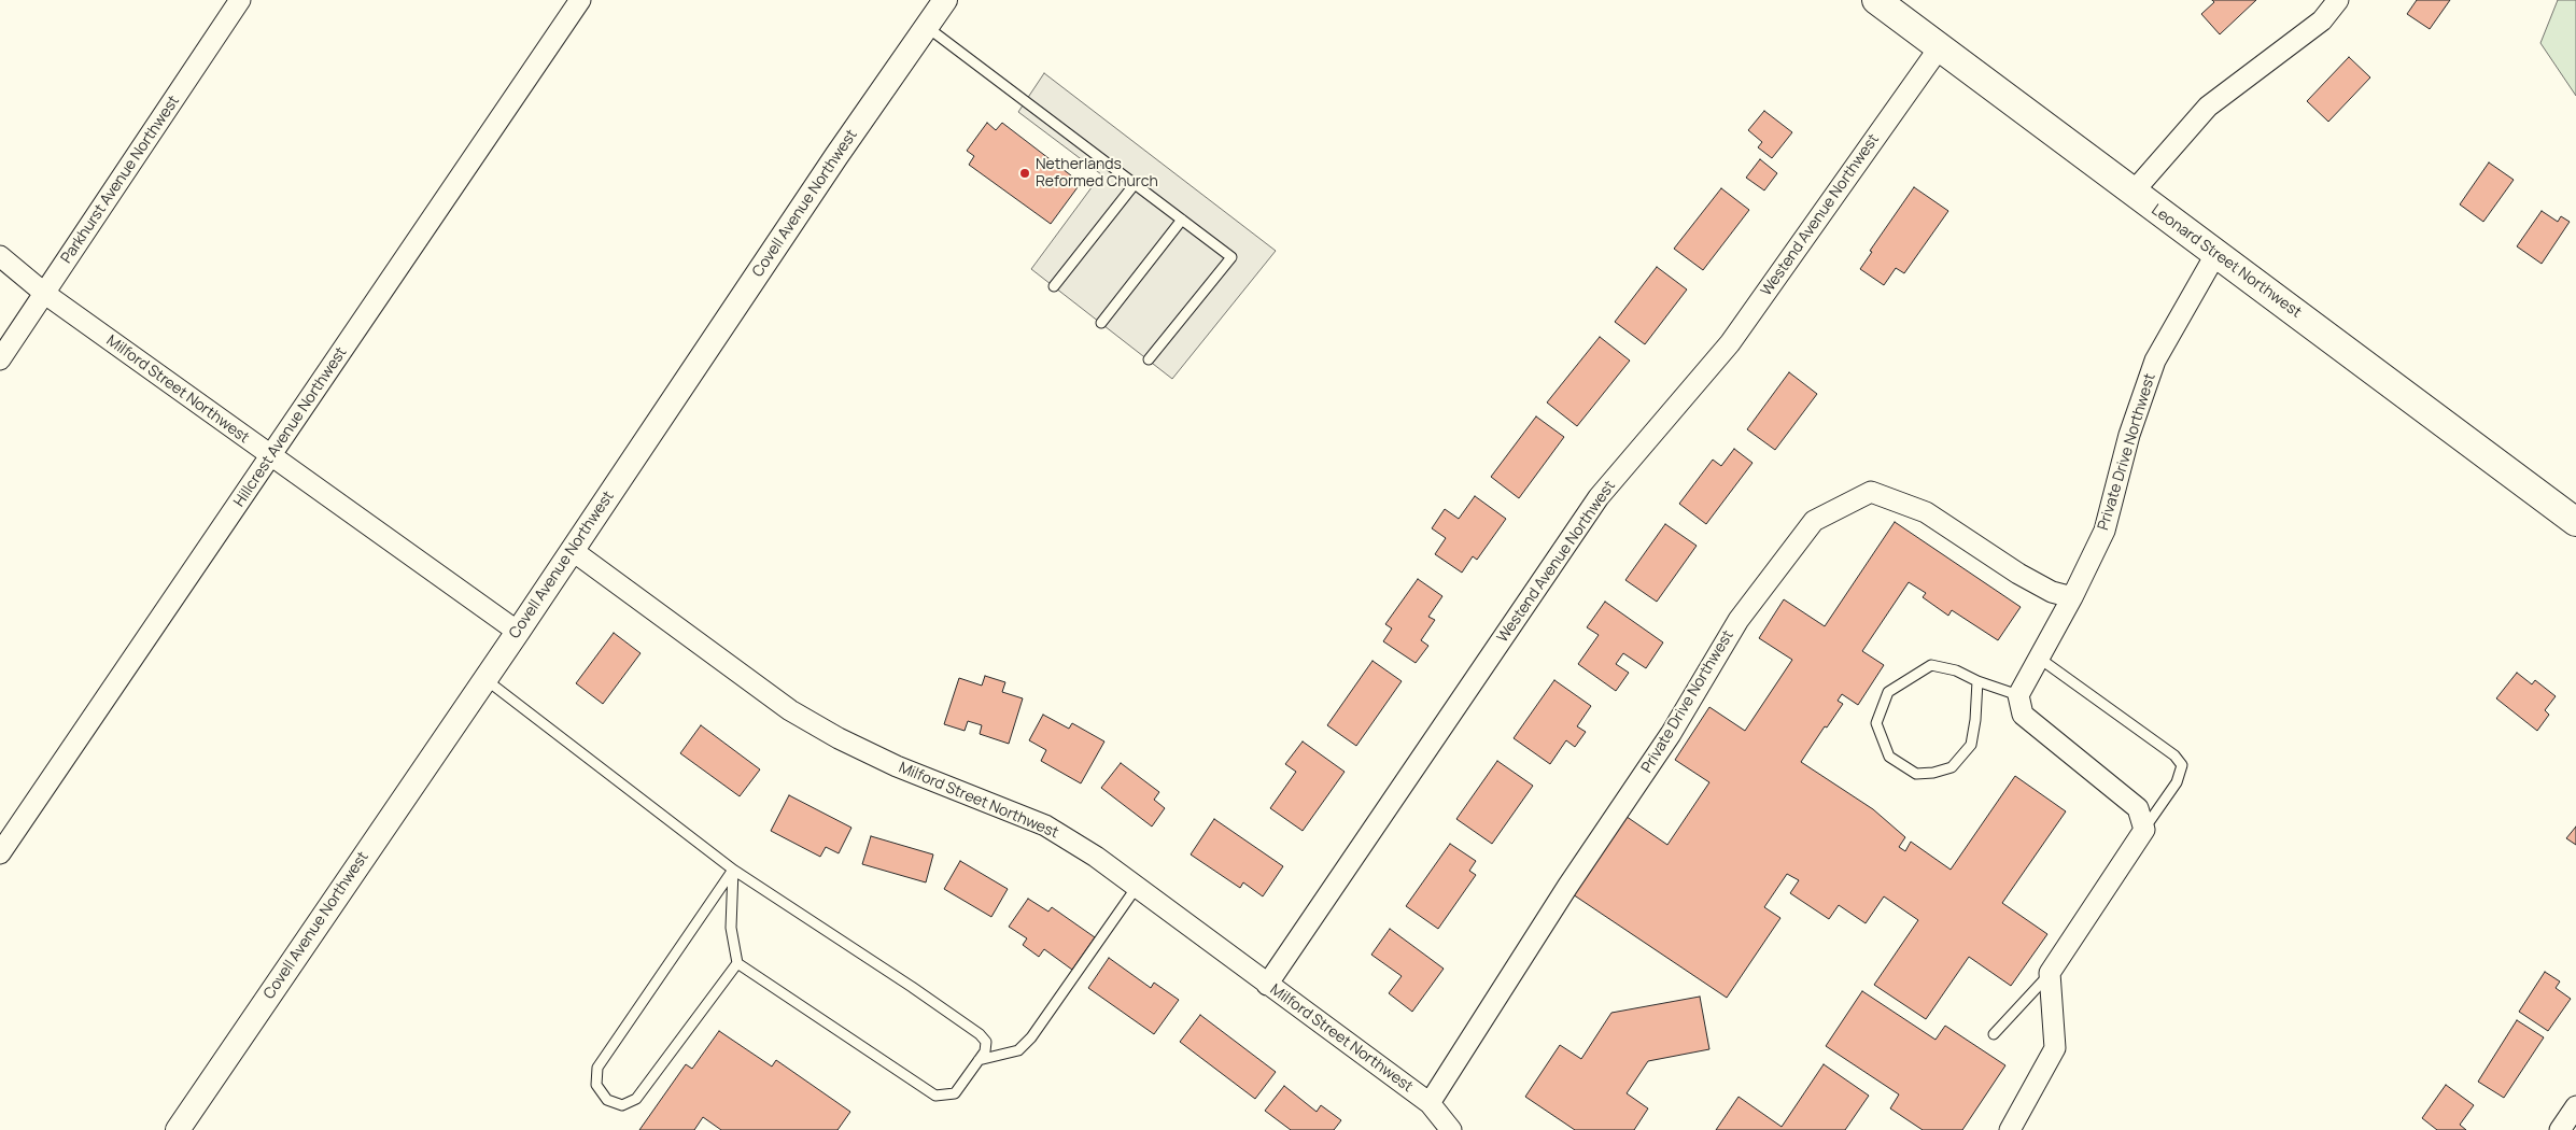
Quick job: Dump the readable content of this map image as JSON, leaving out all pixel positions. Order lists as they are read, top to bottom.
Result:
{
  "streets": {
    "main road": ["Leonard Street Northwest"],
    "street": [
      "Parkhurst Avenue Northwest",
      "Covell Avenue Northwest",
      "Westend Avenue Northwest",
      "Milford Street Northwest",
      "Hillcrest Avenue Northwest",
      "Private Drive Northwest"
    ]
  },
  "crossings": [
    ["Parkhurst Avenue Northwest", "Milford Street Northwest"],
    ["Covell Avenue Northwest", "Milford Street Northwest"],
    ["Westend Avenue Northwest", "Leonard Street Northwest"],
    ["Westend Avenue Northwest", "Milford Street Northwest"],
    ["Leonard Street Northwest", "Private Drive Northwest"],
    ["Milford Street Northwest", "Hillcrest Avenue Northwest"],
    ["Milford Street Northwest", "Private Drive Northwest"]
  ],
  "places": ["Netherlands Reformed Church"]
}
